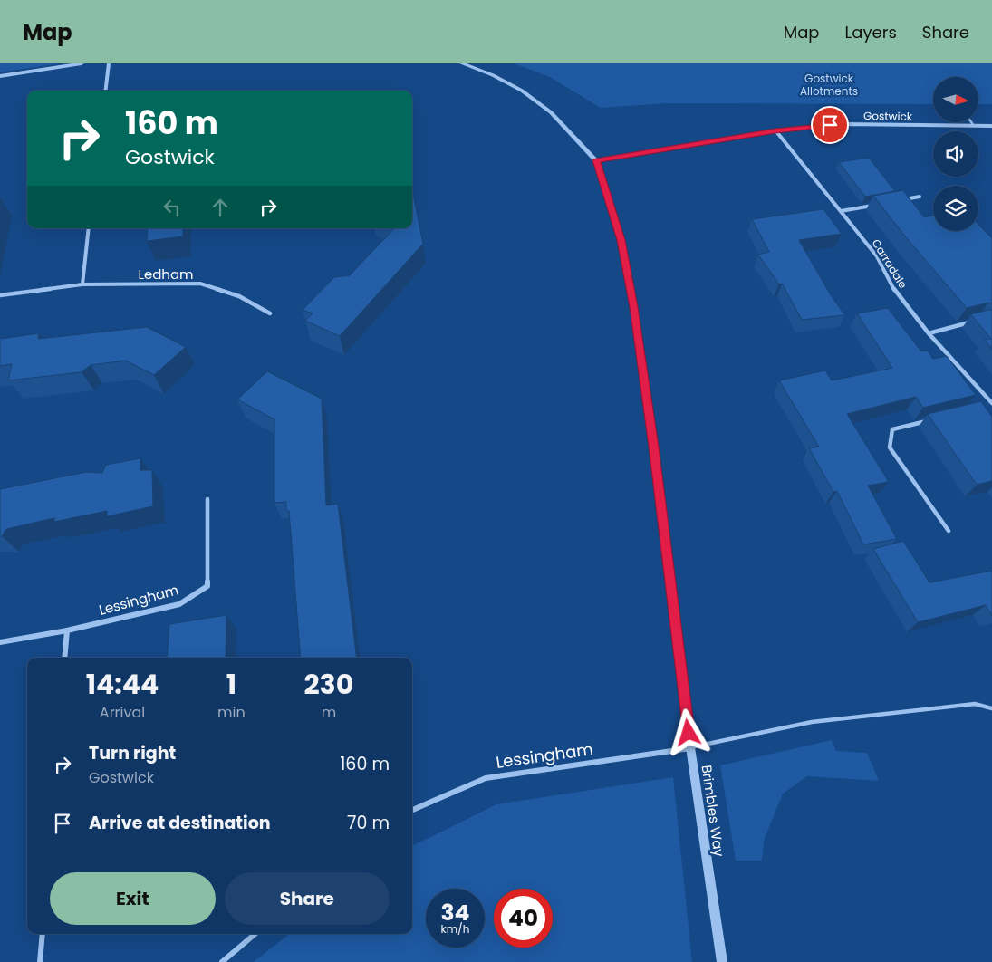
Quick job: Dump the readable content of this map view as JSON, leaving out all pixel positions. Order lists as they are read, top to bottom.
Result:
{
  "streets": {
    "street": [
      "Gostwick",
      "Carradale",
      "Ledham",
      "Lessingham",
      "Brimbles Way"
    ]
  },
  "crossings": [
    ["Gostwick", "Carradale"],
    ["Gostwick", "Brimbles Way"],
    ["Lessingham", "Brimbles Way"]
  ],
  "parks": ["Gostwick Allotments"],
  "north": "right",
  "page": {
    "header": "Map",
    "nav": ["Map", "Layers", "Share"],
    "turn": ["160 m", "Gostwick"],
    "eta": [
      "14:44",
      "Arrival",
      "1",
      "min",
      "230",
      "m"
    ],
    "list": [
      {
        "name": "Turn right",
        "note": "Gostwick",
        "value": "160 m"
      },
      {
        "name": "Arrive at destination",
        "value": "70 m"
      }
    ],
    "buttons": ["Exit", "Share"],
    "speed": "34 km/h",
    "limit": "40"
  }
}
